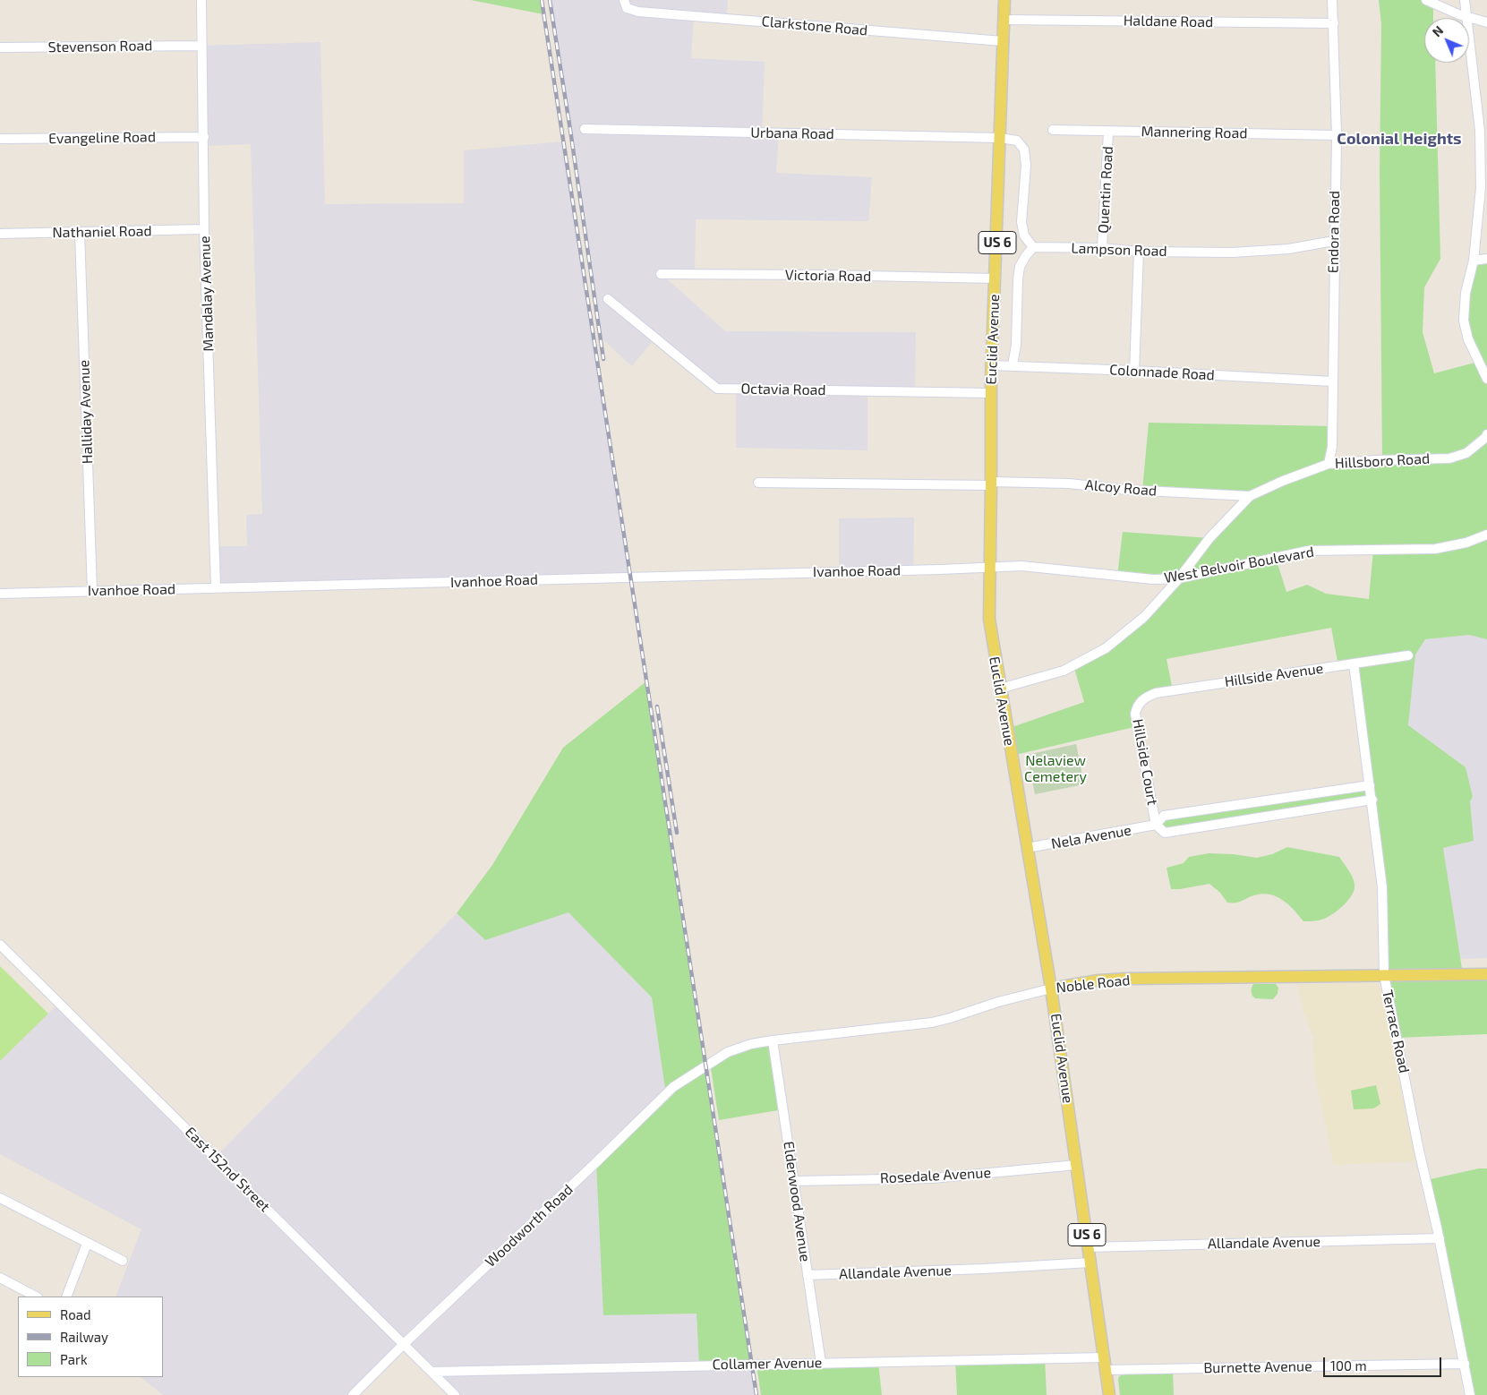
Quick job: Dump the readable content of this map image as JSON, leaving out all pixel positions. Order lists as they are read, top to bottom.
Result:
{
  "streets": {
    "main road": ["US 6", "Euclid Avenue", "Noble Road"],
    "street": [
      "Haldane Road",
      "Clarkstone Road",
      "Stevenson Road",
      "Mannering Road",
      "Urbana Road",
      "Evangeline Road",
      "Quentin Road",
      "Nathaniel Road",
      "Endora Road",
      "Lampson Road",
      "Victoria Road",
      "Mandalay Avenue",
      "Colonnade Road",
      "Octavia Road",
      "Halliday Avenue",
      "Hillsboro Road",
      "Alcoy Road",
      "West Belvoir Boulevard",
      "Ivanhoe Road",
      "Hillside Avenue",
      "Hillside Court",
      "Nela Avenue",
      "Terrace Road",
      "East 152nd Street",
      "Rosedale Avenue",
      "Elderwood Avenue",
      "Woodworth Road",
      "Allandale Avenue",
      "Collamer Avenue",
      "Burnette Avenue"
    ]
  },
  "crossings": [
    ["Haldane Road", "Endora Road"],
    ["Haldane Road", "Euclid Avenue"],
    ["Clarkstone Road", "Euclid Avenue"],
    ["Stevenson Road", "Mandalay Avenue"],
    ["Mannering Road", "Quentin Road"],
    ["Mannering Road", "Endora Road"],
    ["Urbana Road", "Euclid Avenue"],
    ["Evangeline Road", "Mandalay Avenue"],
    ["Quentin Road", "Lampson Road"],
    ["Nathaniel Road", "Mandalay Avenue"],
    ["Nathaniel Road", "Halliday Avenue"],
    ["Endora Road", "Lampson Road"],
    ["Endora Road", "Colonnade Road"],
    ["Endora Road", "Hillsboro Road"],
    ["Victoria Road", "Euclid Avenue"],
    ["Mandalay Avenue", "Ivanhoe Road"],
    ["Euclid Avenue", "Colonnade Road"],
    ["Euclid Avenue", "Octavia Road"],
    ["Euclid Avenue", "Hillsboro Road"],
    ["Euclid Avenue", "Alcoy Road"],
    ["Euclid Avenue", "West Belvoir Boulevard"],
    ["Euclid Avenue", "Ivanhoe Road"],
    ["Euclid Avenue", "Nela Avenue"],
    ["Euclid Avenue", "Noble Road"],
    ["Euclid Avenue", "Rosedale Avenue"],
    ["Euclid Avenue", "Allandale Avenue"],
    ["Euclid Avenue", "Collamer Avenue"],
    ["Euclid Avenue", "Burnette Avenue"],
    ["Halliday Avenue", "Ivanhoe Road"],
    ["Hillsboro Road", "Alcoy Road"],
    ["Hillsboro Road", "West Belvoir Boulevard"],
    ["West Belvoir Boulevard", "Ivanhoe Road"],
    ["Hillside Avenue", "Hillside Court"],
    ["Hillside Avenue", "Terrace Road"],
    ["Hillside Court", "Nela Avenue"],
    ["Nela Avenue", "Terrace Road"],
    ["Noble Road", "Terrace Road"],
    ["Noble Road", "Elderwood Avenue"],
    ["Noble Road", "Woodworth Road"],
    ["Terrace Road", "Allandale Avenue"],
    ["Terrace Road", "Burnette Avenue"],
    ["East 152nd Street", "Woodworth Road"],
    ["East 152nd Street", "Collamer Avenue"],
    ["Rosedale Avenue", "Elderwood Avenue"],
    ["Elderwood Avenue", "Allandale Avenue"],
    ["Elderwood Avenue", "Collamer Avenue"]
  ],
  "districts": ["Colonial Heights"],
  "parks": ["Nelaview Cemetery"],
  "legend": ["Road", "Railway", "Park"],
  "scale_bar": "100 m",
  "north": "top left"
}
